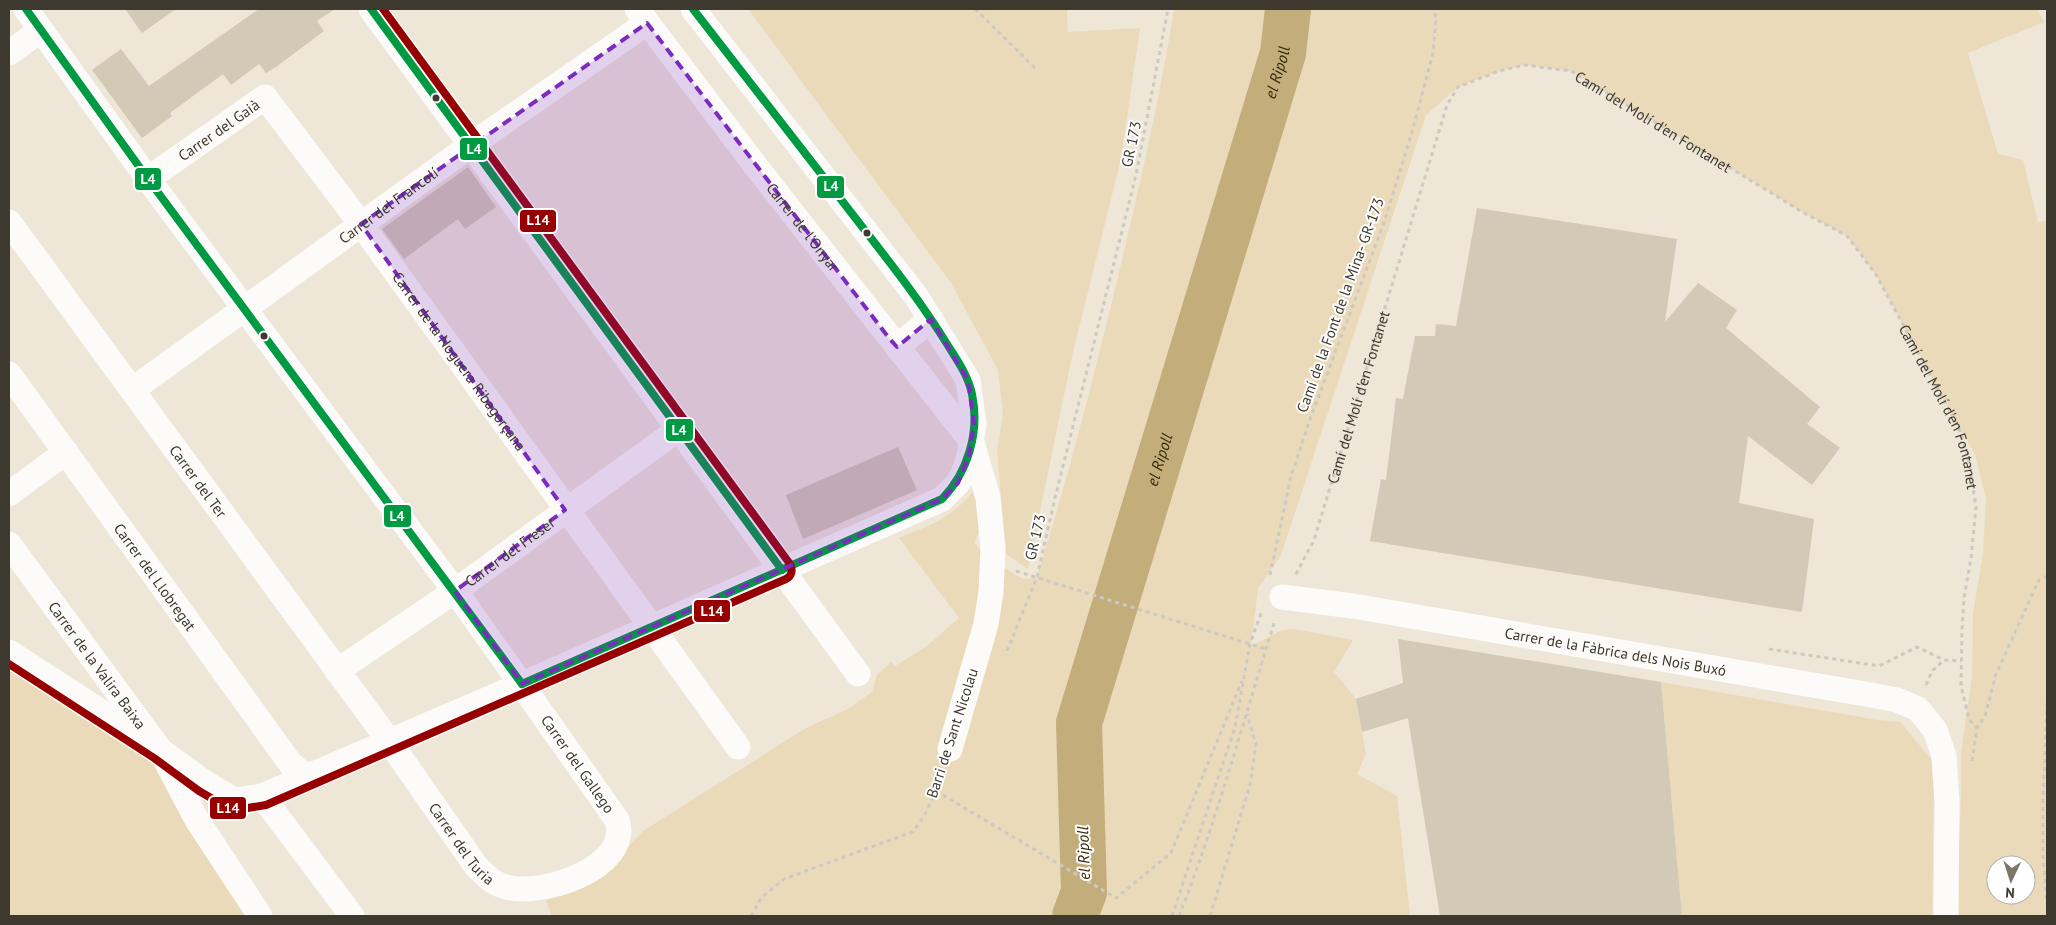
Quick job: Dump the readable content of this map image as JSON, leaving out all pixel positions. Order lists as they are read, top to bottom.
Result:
{
  "streets": {
    "street": [
      "Carrer del Gaià",
      "Carrer del Francolí",
      "Carrer de l'Onyar",
      "Carrer de la Noguera Ribagorçana",
      "Carrer del Ter",
      "Carrer del Freser",
      "Carrer del Llobregat",
      "Carrer de la Fàbrica dels Nois Buxó",
      "Carrer de la Valira Baixa",
      "Barri de Sant Nicolau",
      "Carrer del Gallego",
      "Carrer del Turia"
    ],
    "path": ["Camí del Molí d'en Fontanet", "GR 173", "Camí de la Font de la Mina- GR-173"]
  },
  "crossings": [
    ["Camí del Molí d'en Fontanet", "Camí de la Font de la Mina- GR-173"],
    ["Camí del Molí d'en Fontanet", "Carrer de la Fàbrica dels Nois Buxó"],
    ["Carrer del Gaià", "Carrer de la Noguera Ribagorçana"],
    ["Carrer del Gaià", "Carrer del Gallego"],
    ["Carrer del Francolí", "Carrer de l'Onyar"],
    ["Carrer del Francolí", "Carrer de la Noguera Ribagorçana"],
    ["Carrer del Francolí", "Carrer del Ter"],
    ["Carrer del Francolí", "Carrer del Gallego"],
    ["Carrer de l'Onyar", "Barri de Sant Nicolau"],
    ["Camí de la Font de la Mina- GR-173", "Carrer de la Fàbrica dels Nois Buxó"],
    ["Carrer de la Noguera Ribagorçana", "Carrer del Freser"],
    ["Carrer del Ter", "Carrer del Freser"],
    ["Carrer del Ter", "Carrer del Turia"],
    ["Carrer del Freser", "Carrer del Gallego"],
    ["Carrer del Gallego", "Carrer del Turia"]
  ],
  "water": ["el Ripoll"],
  "lines": ["transit line L4", "transit line L14"],
  "north": "bottom"
}
